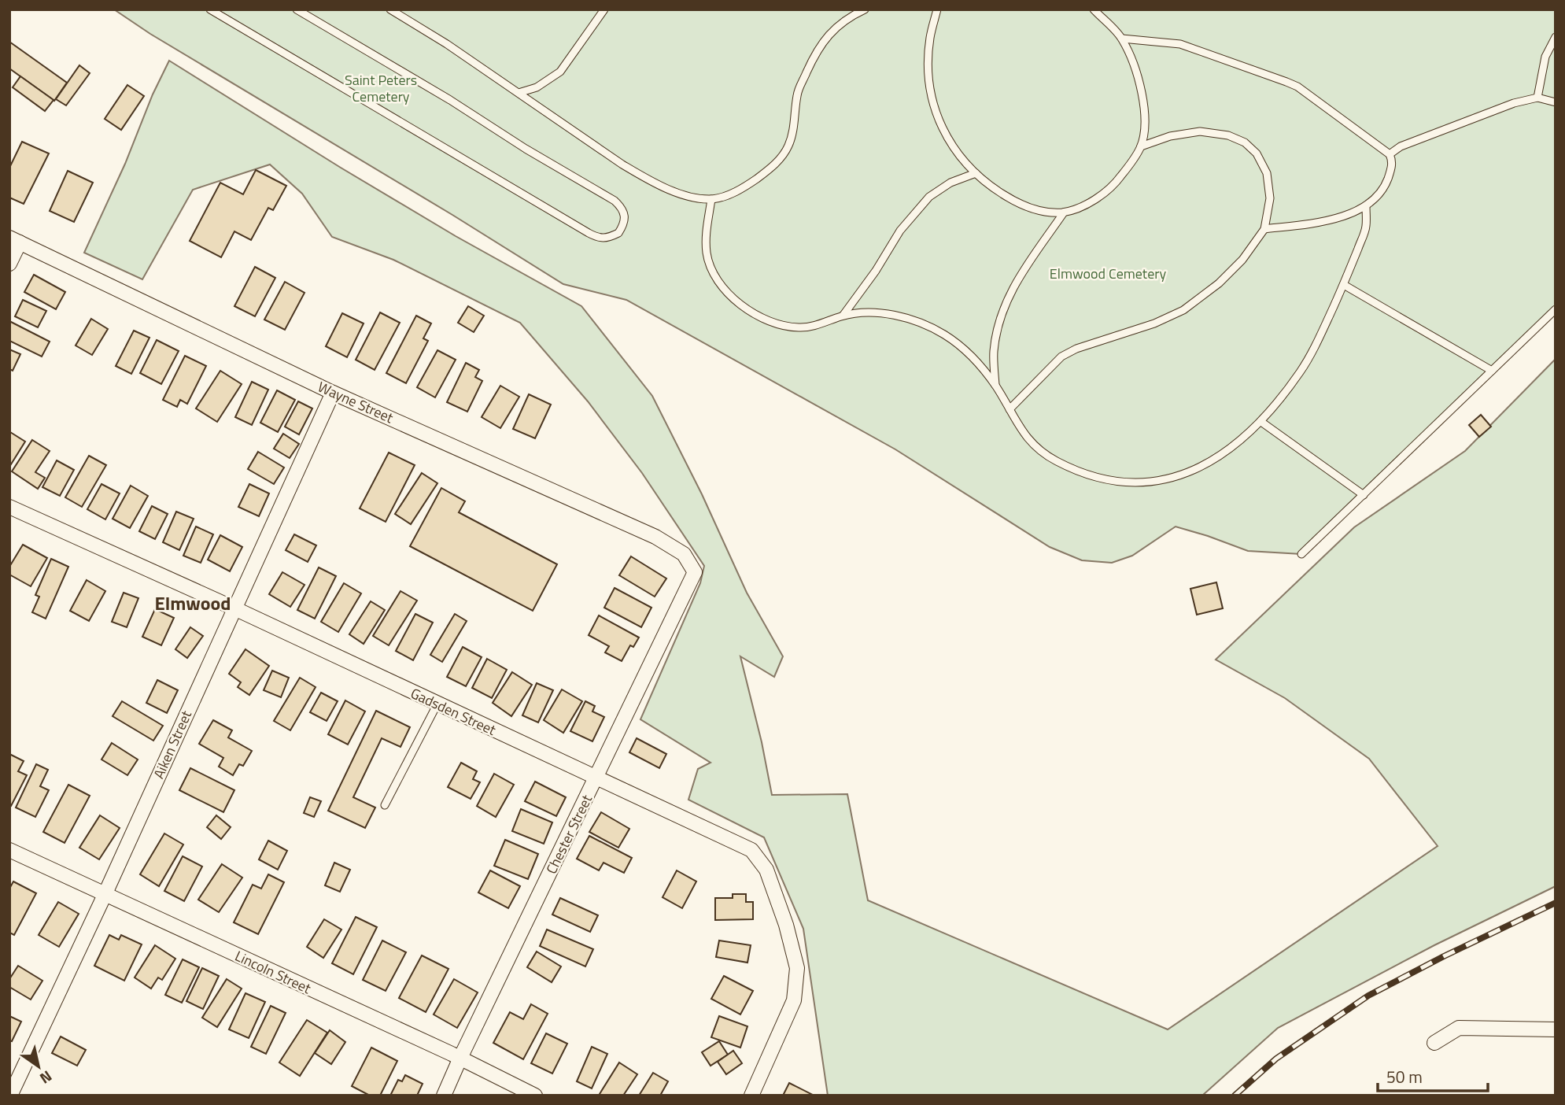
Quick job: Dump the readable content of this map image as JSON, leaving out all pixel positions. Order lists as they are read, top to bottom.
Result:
{
  "streets": {
    "street": [
      "Wayne Street",
      "Gadsden Street",
      "Aiken Street",
      "Chester Street",
      "Lincoln Street"
    ]
  },
  "crossings": [
    ["Wayne Street", "Aiken Street"],
    ["Wayne Street", "Chester Street"],
    ["Gadsden Street", "Aiken Street"],
    ["Gadsden Street", "Chester Street"],
    ["Aiken Street", "Lincoln Street"],
    ["Chester Street", "Lincoln Street"]
  ],
  "districts": ["Elmwood"],
  "parks": ["Saint Peters Cemetery", "Elmwood Cemetery"],
  "scale_bar": "50 m",
  "north": "bottom right"
}
